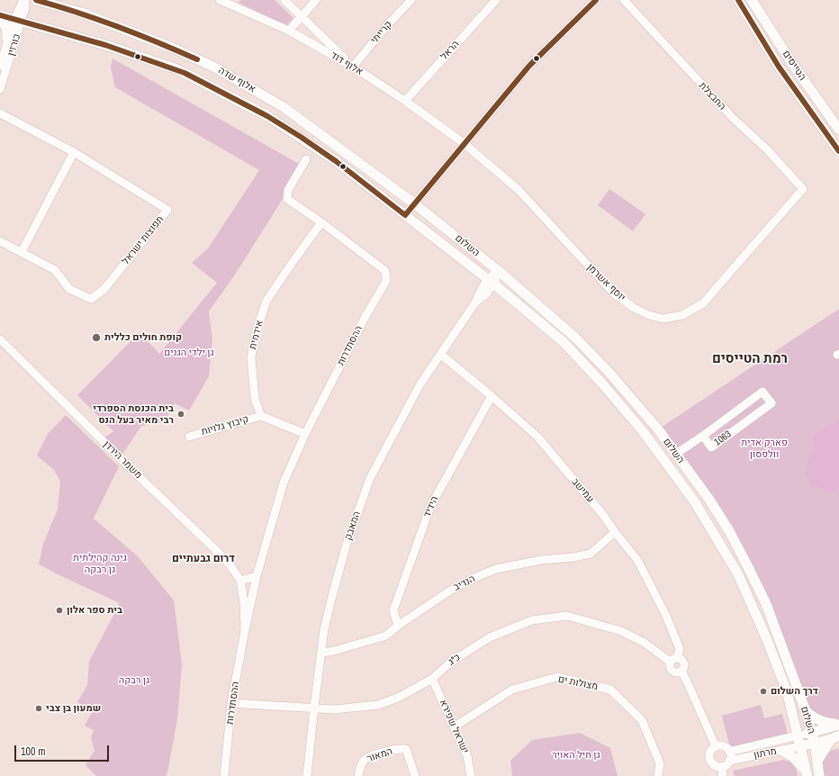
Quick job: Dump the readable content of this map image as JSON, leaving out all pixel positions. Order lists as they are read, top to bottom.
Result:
{
  "streets": {
    "main road": ["הטייסים", "אלוף שדה", "השלום"],
    "street": [
      "קרייתי",
      "כורזין",
      "הראל",
      "אלוף דוד",
      "החבצלת",
      "תפוצות ישראל",
      "יוסף אשרמן",
      "אידמית",
      "ההסתדרות",
      "קיבוץ גלויות",
      "1063",
      "משמר הירדן",
      "עמישב",
      "הידיד",
      "המאבק",
      "הנדיב",
      "כ\"ג",
      "מצולות ים",
      "ישראל שפירא",
      "מרתון",
      "המאור"
    ]
  },
  "crossings": [
    ["קרייתי", "אלוף דוד"],
    ["כורזין", "אלוף שדה"],
    ["הראל", "אלוף דוד"],
    ["אלוף דוד", "יוסף אשרמן"],
    ["אלוף שדה", "השלום"],
    ["החבצלת", "יוסף אשרמן"],
    ["השלום", "1063"],
    ["השלום", "המאבק"],
    ["השלום", "מרתון"],
    ["אידמית", "ההסתדרות"],
    ["אידמית", "קיבוץ גלויות"],
    ["ההסתדרות", "משמר הירדן"],
    ["ההסתדרות", "כ\"ג"],
    ["עמישב", "הידיד"],
    ["עמישב", "המאבק"],
    ["עמישב", "הנדיב"],
    ["עמישב", "כ\"ג"],
    ["הידיד", "הנדיב"],
    ["המאבק", "הנדיב"],
    ["המאבק", "כ\"ג"],
    ["כ\"ג", "ישראל שפירא"],
    ["מצולות ים", "ישראל שפירא"]
  ],
  "districts": ["רמת הטייסים", "דרום גבעתיים"],
  "parks": [
    "גן ילדי הגנים",
    "פארק אדית וולפסון",
    "גינה קהילתית גן רבקה",
    "גן רבקה",
    "גן חיל האויר"
  ],
  "places": [
    "קופת חולים כללית",
    "בית הכנסת הספרדי רבי מאיר בעל הנס",
    "בית ספר אלון",
    "דרך השלום",
    "שמעון בן צבי"
  ],
  "scale_bar": "100 m"
}
